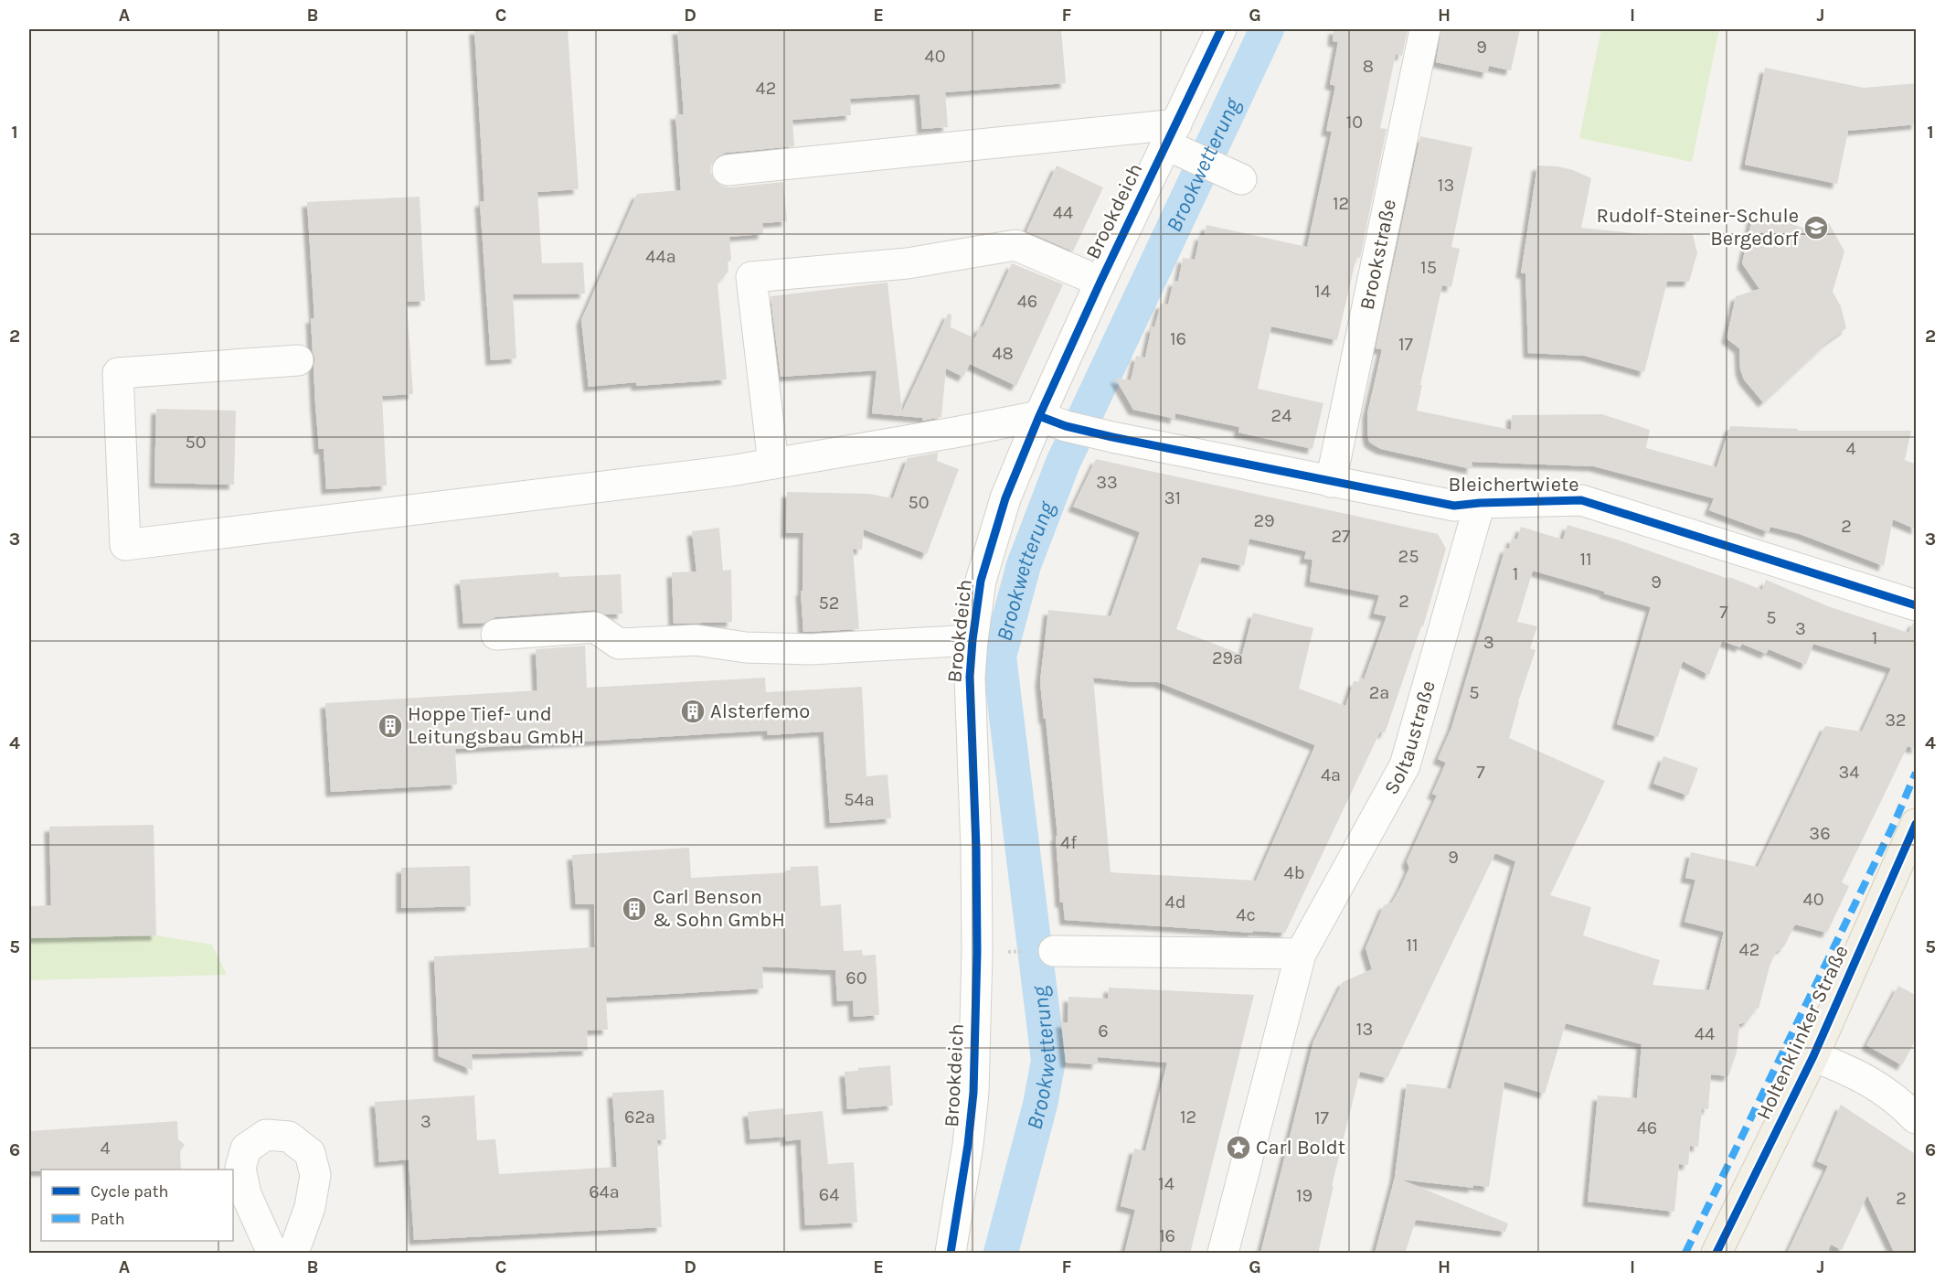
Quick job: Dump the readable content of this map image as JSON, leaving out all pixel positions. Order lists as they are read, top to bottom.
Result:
{
  "streets": {
    "main road": ["Holtenklinker Straße"],
    "street": [
      "Brookdeich",
      "Brookstraße",
      "Bleichertwiete",
      "Soltaustraße"
    ]
  },
  "crossings": [
    ["Brookdeich", "Bleichertwiete"],
    ["Brookstraße", "Bleichertwiete"],
    ["Bleichertwiete", "Soltaustraße"]
  ],
  "water": ["Brookwetterung"],
  "places": {
    "school or university": ["Rudolf-Steiner-Schule Bergedorf"],
    "building": ["Alsterfemo", "Hoppe Tief- und Leitungsbau GmbH", "Carl Benson & Sohn GmbH"],
    "place": ["Carl Boldt"]
  },
  "house_numbers": [
    "9",
    "40",
    "8",
    "42",
    "10",
    "13",
    "12",
    "44",
    "44a",
    "15",
    "14",
    "46",
    "16",
    "17",
    "48",
    "24",
    "50",
    "4",
    "33",
    "31",
    "50",
    "29",
    "2",
    "27",
    "25",
    "11",
    "1",
    "9",
    "2",
    "52",
    "7",
    "5",
    "3",
    "1",
    "3",
    "29a",
    "2a",
    "5",
    "32",
    "7",
    "34",
    "4a",
    "54a",
    "36",
    "4f",
    "9",
    "4b",
    "40",
    "4d",
    "4c",
    "11",
    "42",
    "60",
    "13",
    "6",
    "44",
    "62a",
    "12",
    "17",
    "3",
    "46",
    "4",
    "14",
    "64a",
    "64",
    "19",
    "2",
    "16"
  ],
  "legend": ["Cycle path", "Path"],
  "grid": {
    "columns": [
      "A",
      "B",
      "C",
      "D",
      "E",
      "F",
      "G",
      "H",
      "I",
      "J"
    ],
    "rows": [
      "1",
      "2",
      "3",
      "4",
      "5",
      "6"
    ]
  }
}
